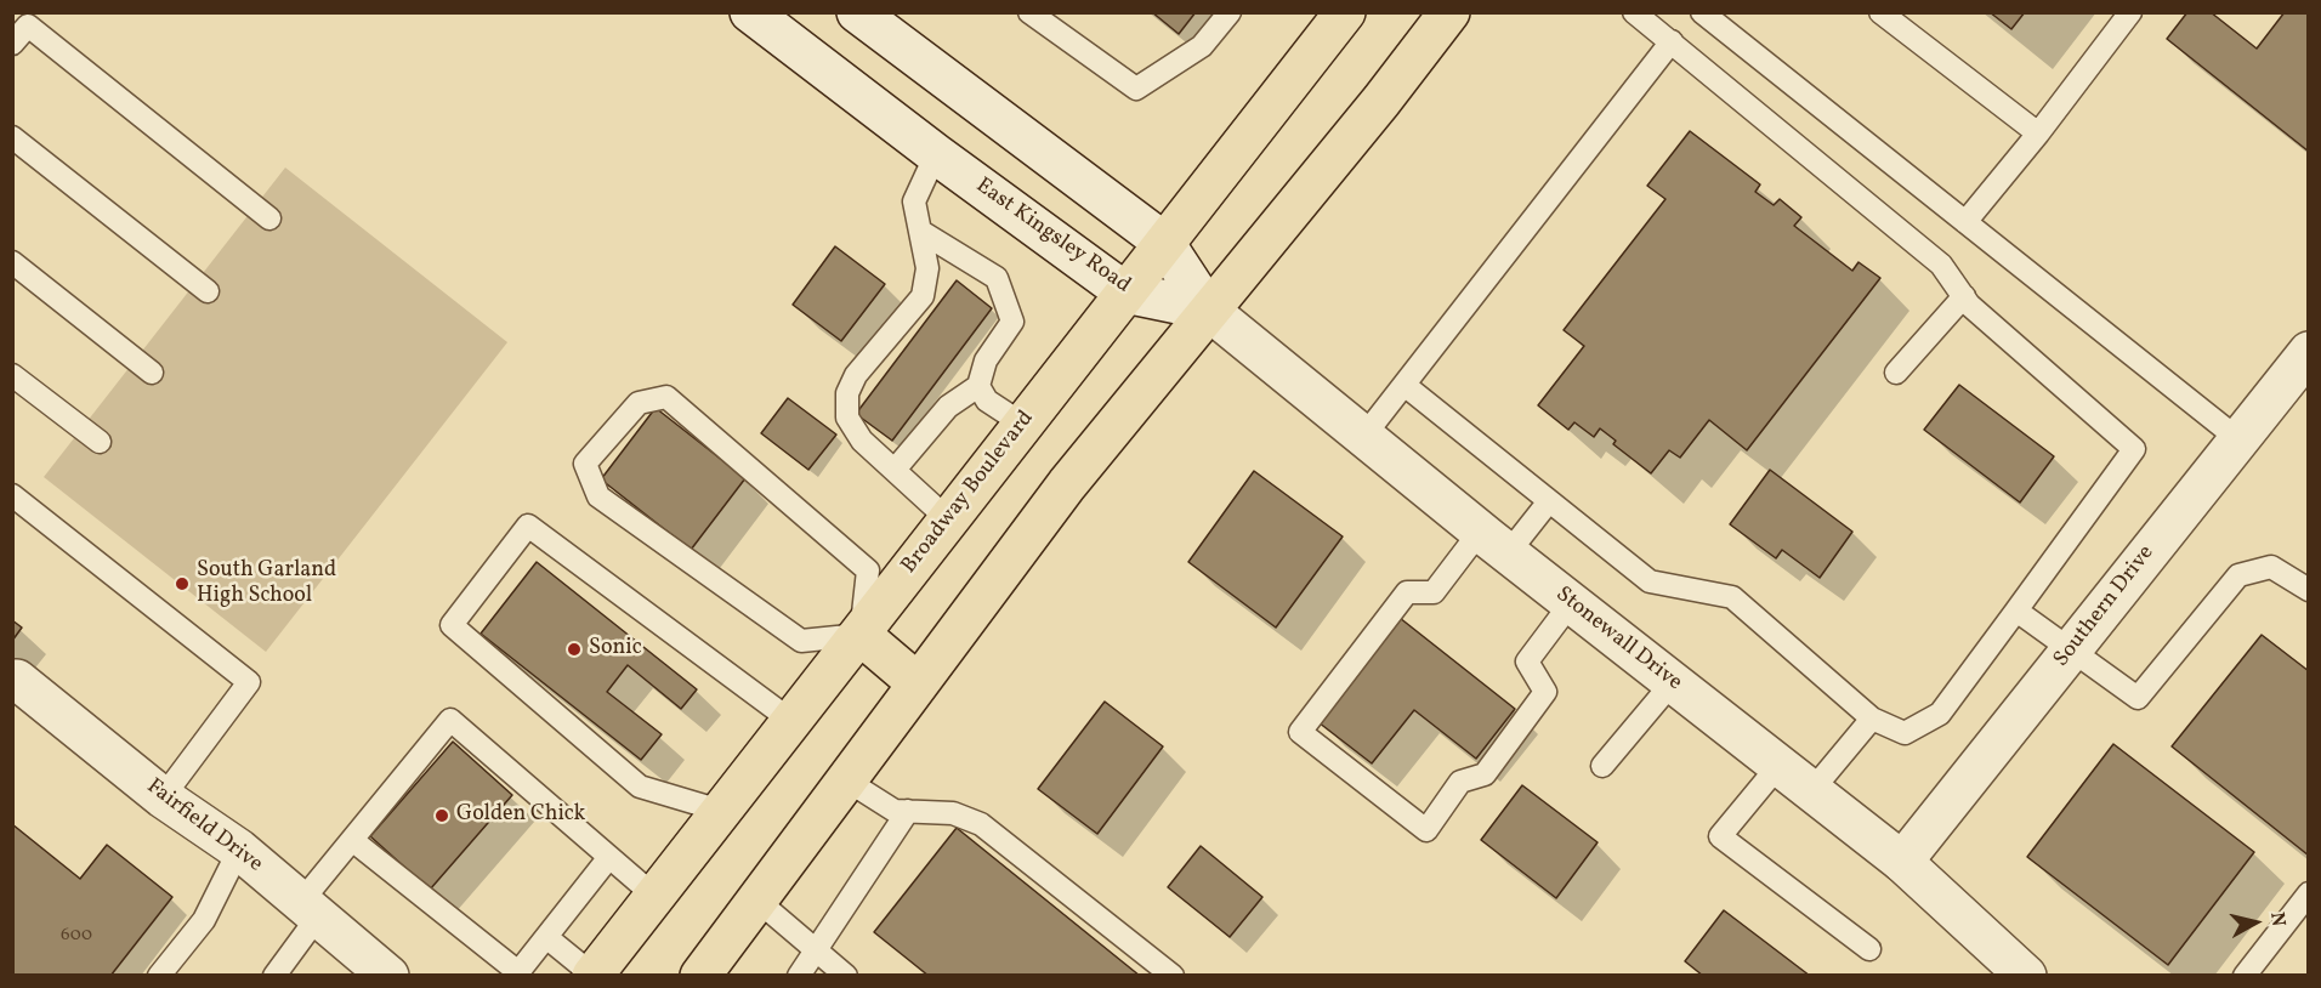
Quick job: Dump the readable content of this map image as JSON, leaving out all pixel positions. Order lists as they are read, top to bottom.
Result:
{
  "streets": {
    "main road": ["Broadway Boulevard"],
    "street": [
      "East Kingsley Road",
      "Southern Drive",
      "Stonewall Drive",
      "Fairfield Drive"
    ]
  },
  "crossings": [
    ["East Kingsley Road", "Broadway Boulevard"],
    ["East Kingsley Road", "Stonewall Drive"],
    ["Southern Drive", "Stonewall Drive"]
  ],
  "places": ["South Garland High School", "Sonic", "Golden Chick"],
  "house_numbers": ["600"],
  "north": "right"
}
